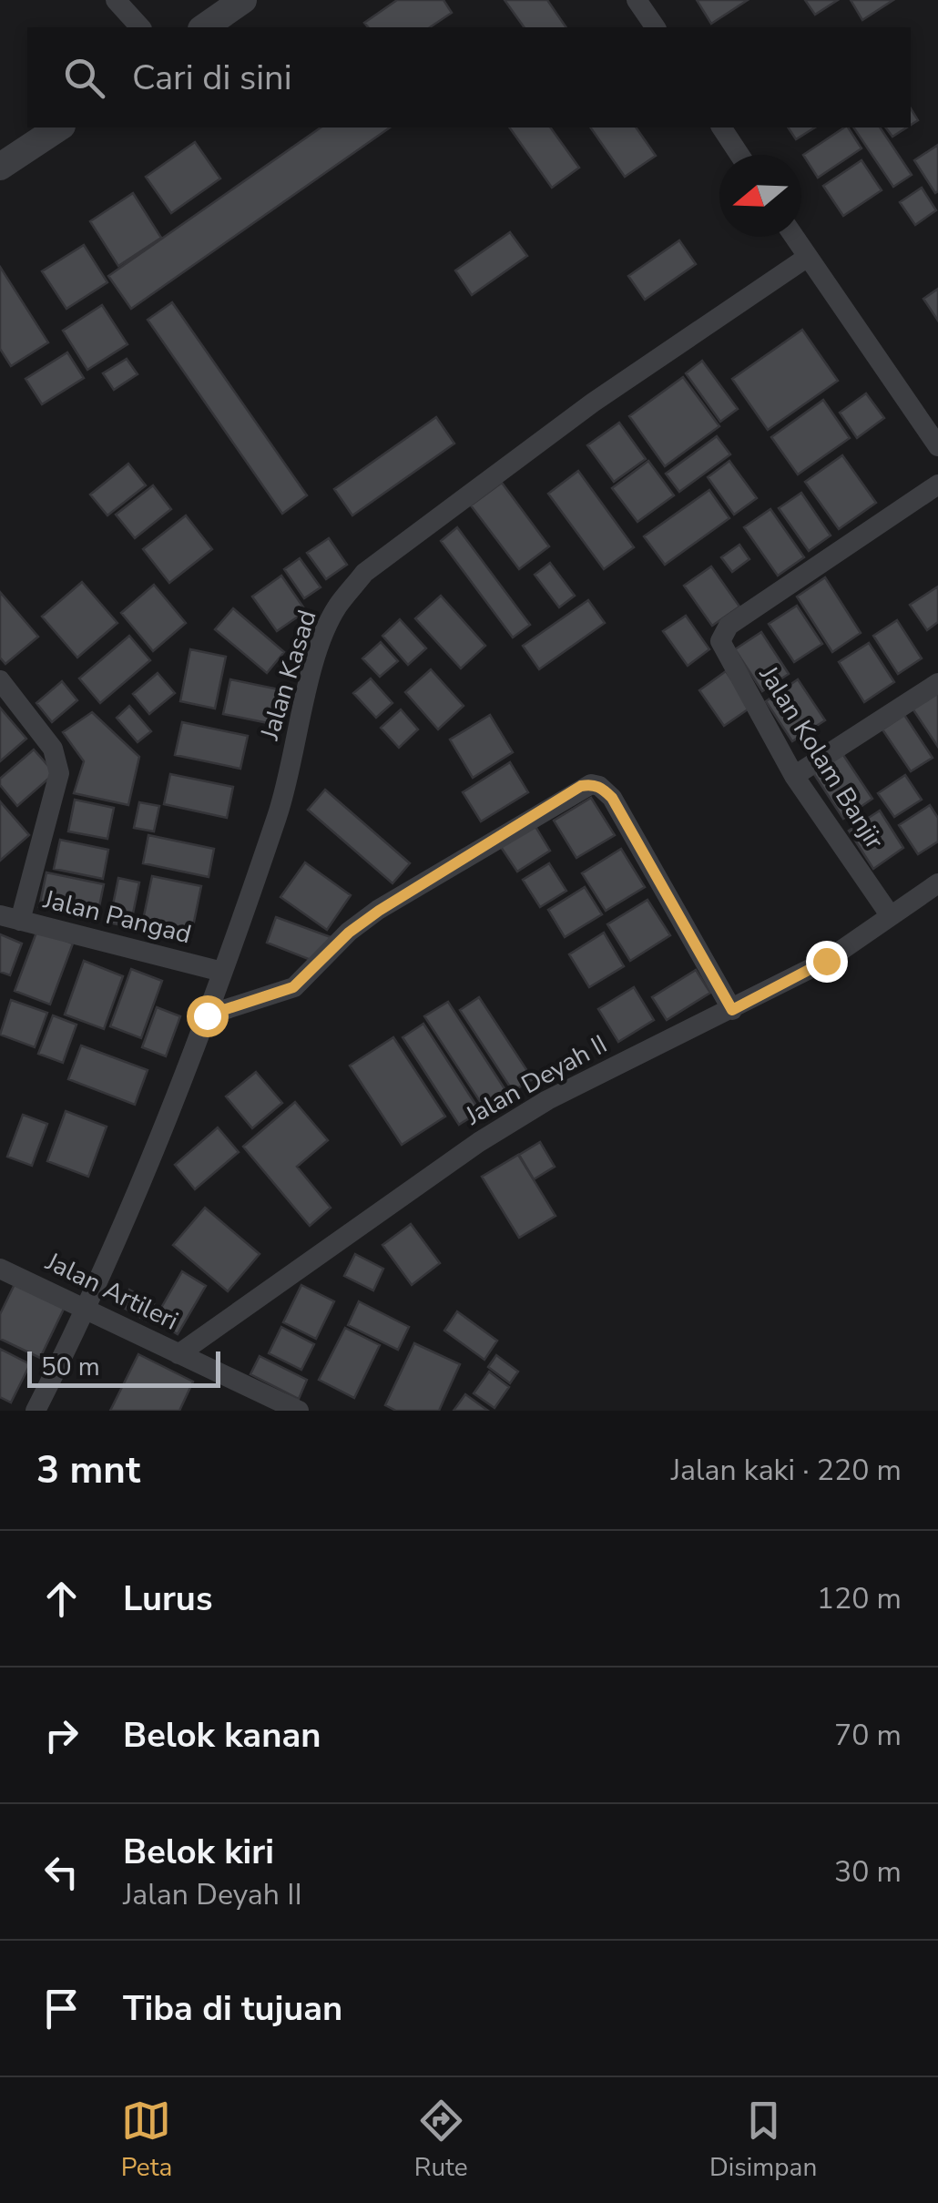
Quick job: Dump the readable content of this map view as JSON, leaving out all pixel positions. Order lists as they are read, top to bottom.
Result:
{
  "streets": {
    "street": [
      "Jalan Kasad",
      "Jalan Kolam Banjir",
      "Jalan Pangad",
      "Jalan Deyah II",
      "Jalan Artileri"
    ]
  },
  "crossings": [
    ["Jalan Kasad", "Jalan Pangad"],
    ["Jalan Kasad", "Jalan Artileri"],
    ["Jalan Kolam Banjir", "Jalan Deyah II"],
    ["Jalan Deyah II", "Jalan Artileri"]
  ],
  "scale_bar": "50 m",
  "north": "left",
  "page": {
    "search": "Cari di sini",
    "scale": "50 m",
    "heading": ["3 mnt", "Jalan kaki · 220 m"],
    "list": [
      ["Lurus", "120 m"],
      ["Belok kanan", "70 m"],
      ["Belok kiri", "Jalan Deyah II", "30 m"],
      "Tiba di tujuan"
    ],
    "nav": ["Peta", "Rute", "Disimpan"]
  }
}
